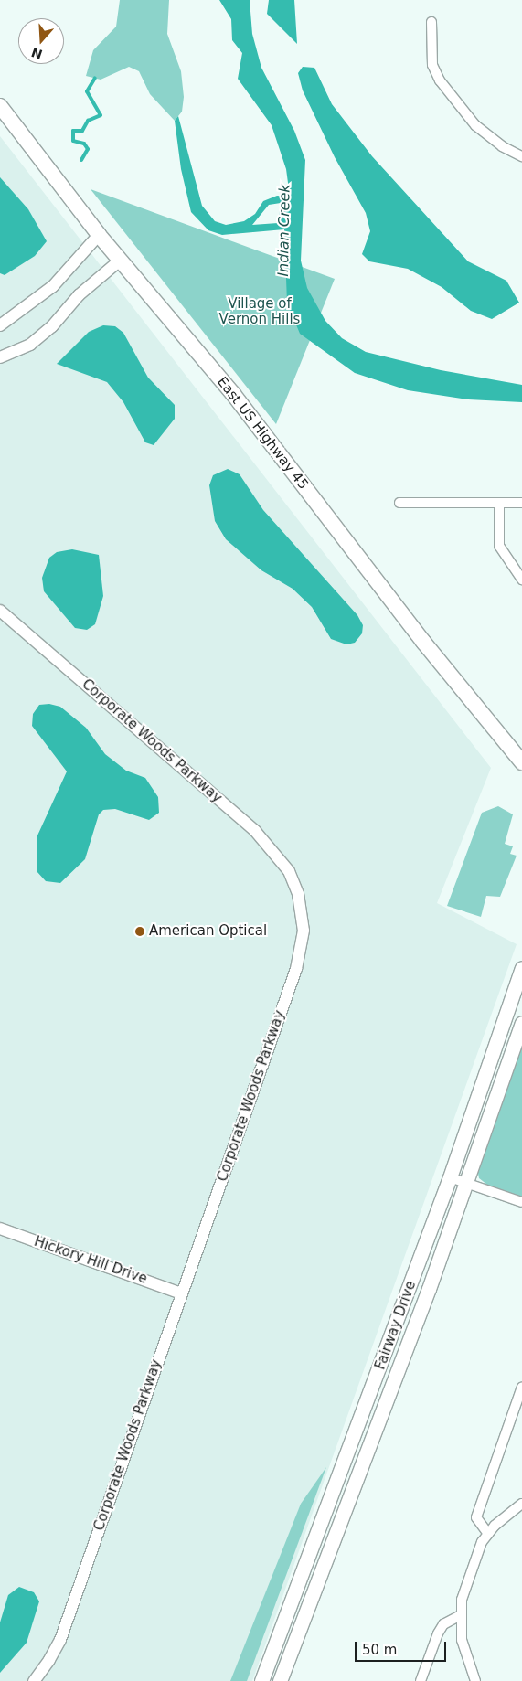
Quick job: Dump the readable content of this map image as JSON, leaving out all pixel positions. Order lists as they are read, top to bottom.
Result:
{
  "streets": {
    "main road": ["East US Highway 45", "Fairway Drive"],
    "street": ["Corporate Woods Parkway", "Hickory Hill Drive"]
  },
  "crossings": [
    ["Corporate Woods Parkway", "Hickory Hill Drive"]
  ],
  "water": ["Indian Creek"],
  "parks": ["Village of Vernon Hills"],
  "places": ["American Optical"],
  "scale_bar": "50 m",
  "north": "bottom"
}
